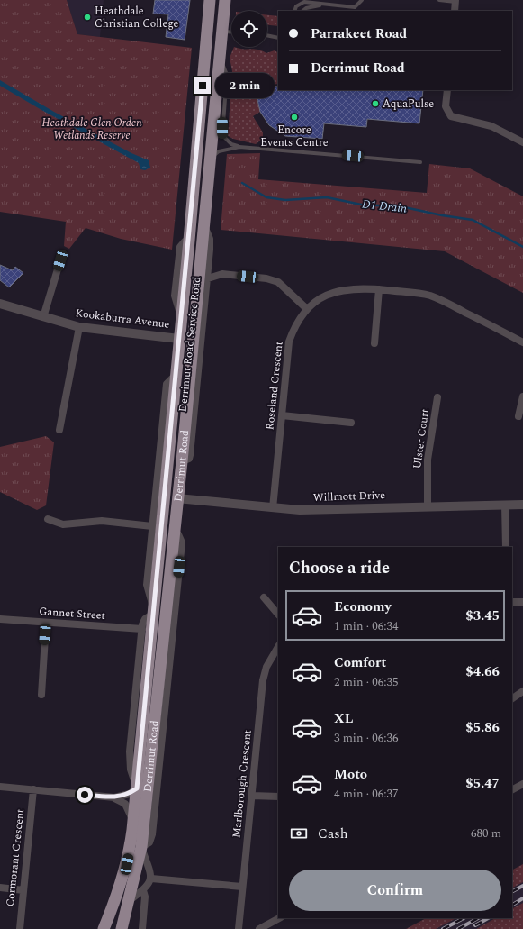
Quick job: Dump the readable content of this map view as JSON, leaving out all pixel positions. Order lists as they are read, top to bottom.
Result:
{
  "streets": {
    "highway": ["Derrimut Road"],
    "street": [
      "Kookaburra Avenue",
      "Derrimut Road Service Road",
      "Roseland Crescent",
      "Ulster Court",
      "Willmott Drive",
      "Gannet Street",
      "Marlborough Crescent",
      "Cormorant Crescent"
    ]
  },
  "crossings": [
    ["Kookaburra Avenue", "Derrimut Road"],
    ["Derrimut Road Service Road", "Derrimut Road"],
    ["Roseland Crescent", "Willmott Drive"],
    ["Ulster Court", "Willmott Drive"],
    ["Derrimut Road", "Willmott Drive"],
    ["Derrimut Road", "Gannet Street"]
  ],
  "water": ["D1 Drain"],
  "parks": ["Heathdale Glen Orden Wetlands Reserve"],
  "places": ["Heathdale Christian College", "AquaPulse", "Encore Events Centre"],
  "page": {
    "banner": ["Parrakeet Road", "Derrimut Road"],
    "bubble": "2 min",
    "heading": "Choose a ride",
    "list": [
      {
        "name": "Economy",
        "note": "1 min · 06:34",
        "value": "$3.45"
      },
      {
        "name": "Comfort",
        "note": "2 min · 06:35",
        "value": "$4.66"
      },
      {
        "name": "XL",
        "note": "3 min · 06:36",
        "value": "$5.86"
      },
      {
        "name": "Moto",
        "note": "4 min · 06:37",
        "value": "$5.47"
      }
    ],
    "pay": ["Cash", "680 m"],
    "buttons": "Confirm"
  }
}
